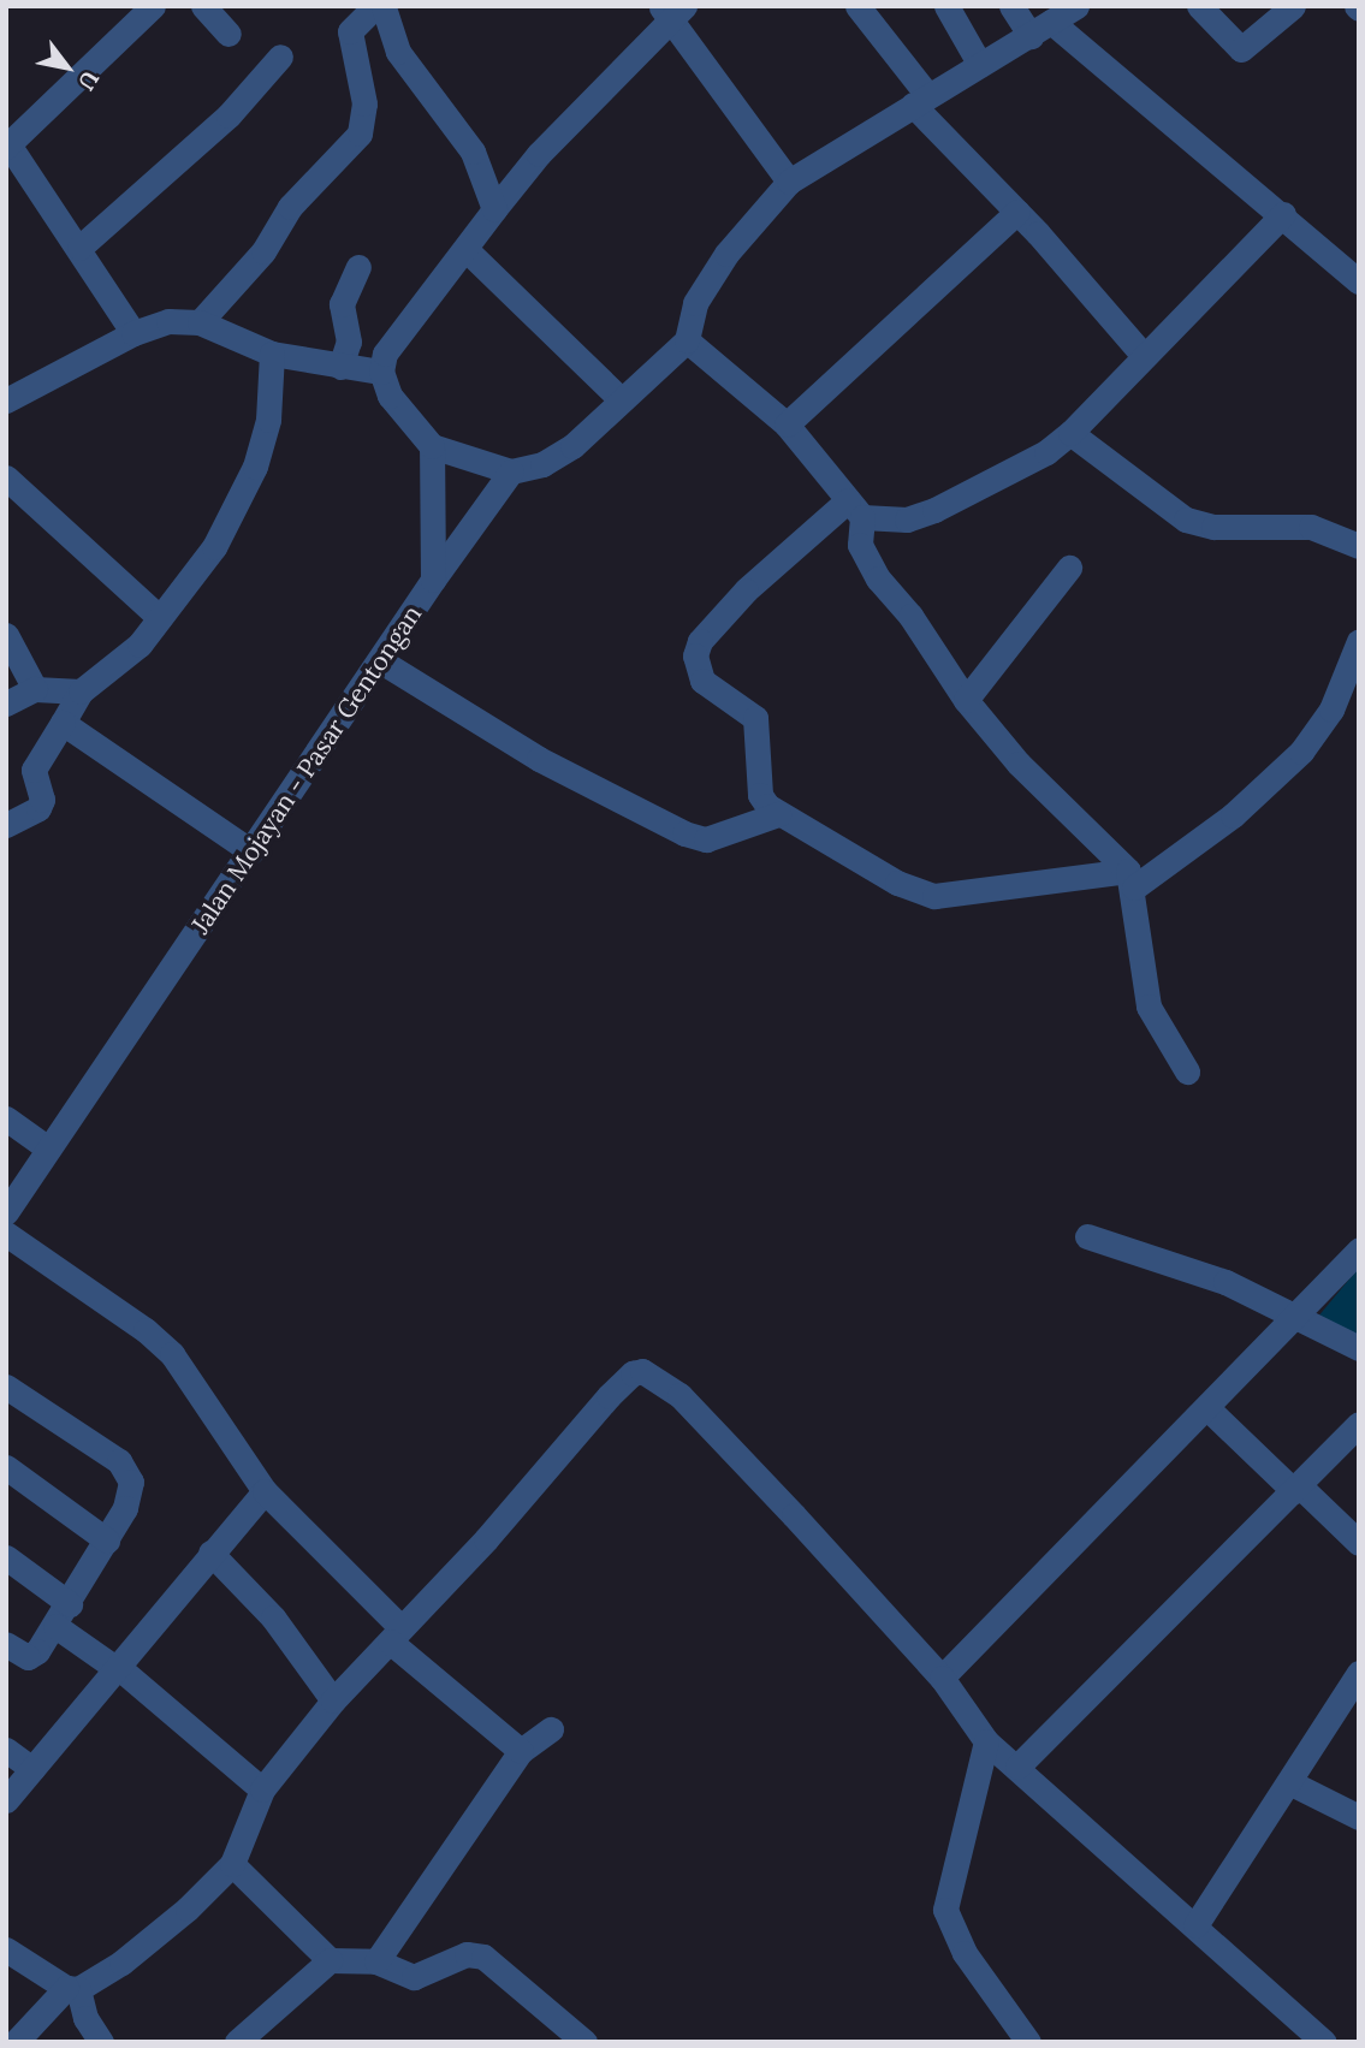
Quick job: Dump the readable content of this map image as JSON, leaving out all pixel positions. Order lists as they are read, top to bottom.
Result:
{
  "streets": {
    "street": ["Jalan Mojayan - Pasar Gentongan"]
  },
  "north": "bottom right"
}
